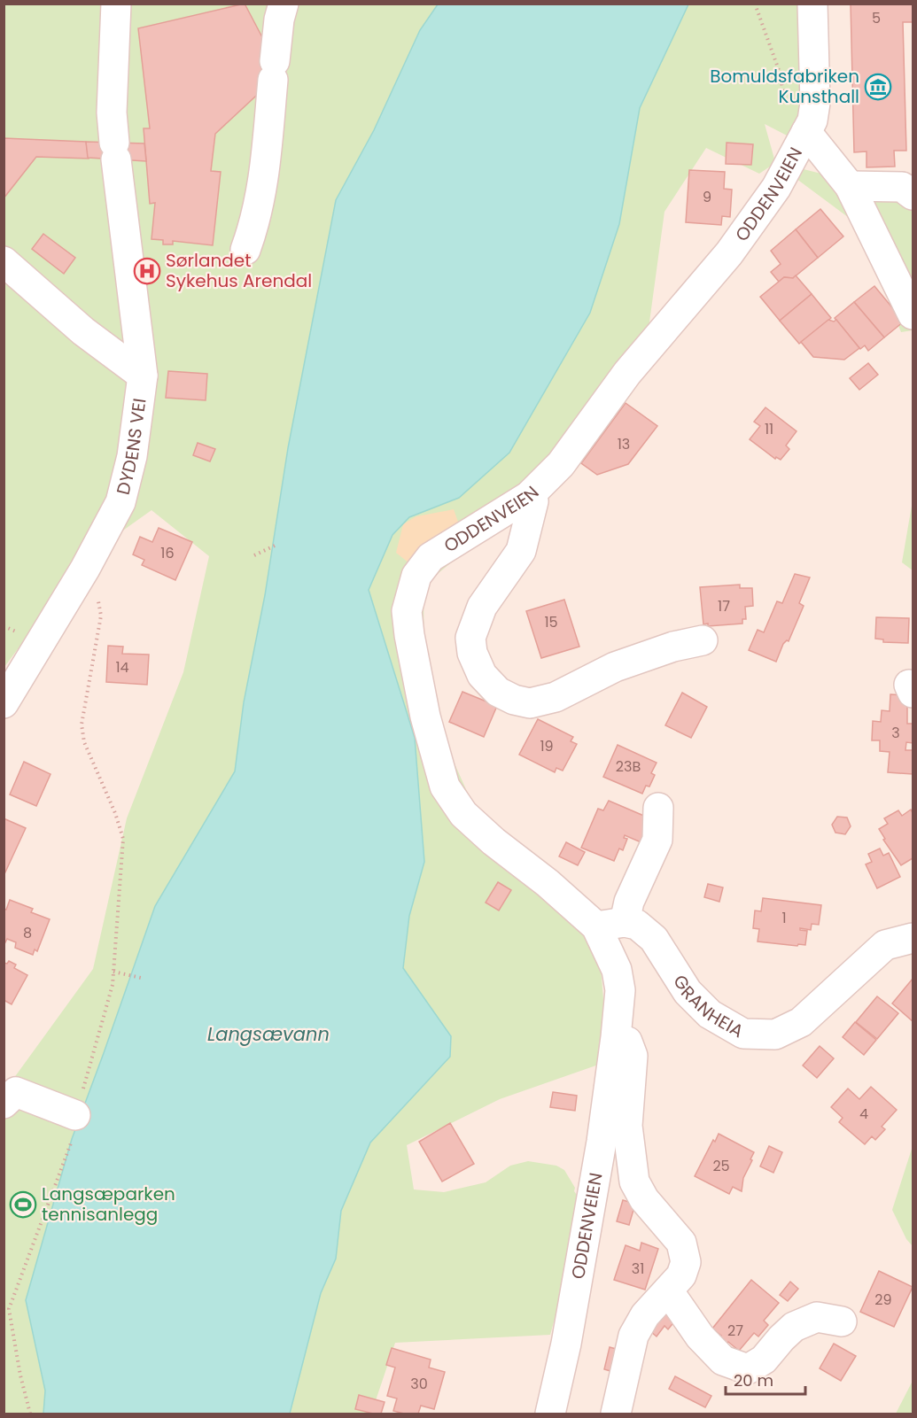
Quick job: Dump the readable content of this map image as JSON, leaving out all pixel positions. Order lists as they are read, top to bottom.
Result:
{
  "streets": {
    "street": ["ODDENVEIEN", "DYDENS VEI", "GRANHEIA"]
  },
  "water": ["Langsævann"],
  "places": {
    "museum": ["Bomuldsfabriken Kunsthall"],
    "hospital": ["Sørlandet Sykehus Arendal"],
    "sports": ["Langsæparken tennisanlegg"]
  },
  "house_numbers": [
    "5",
    "9",
    "11",
    "13",
    "16",
    "17",
    "15",
    "14",
    "3",
    "19",
    "23B",
    "1",
    "8",
    "4",
    "25",
    "31",
    "29",
    "27",
    "30"
  ],
  "scale_bar": "20 m"
}
